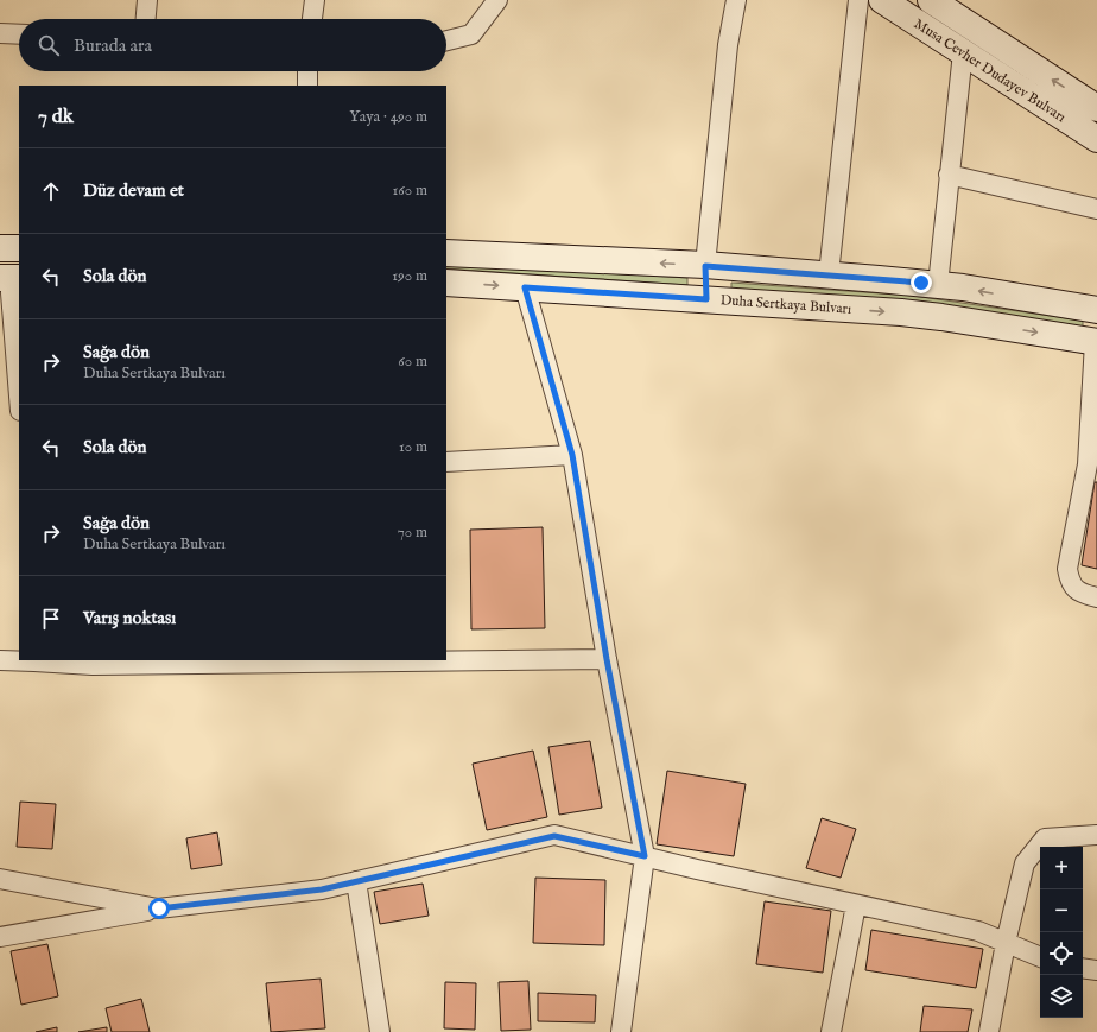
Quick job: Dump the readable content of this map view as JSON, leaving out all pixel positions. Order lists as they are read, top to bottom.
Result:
{
  "streets": {
    "main road": ["Musa Cevher Dudayev Bulvarı", "Duha Sertkaya Bulvarı"]
  },
  "page": {
    "search": "Burada ara",
    "heading": ["7 dk", "Yaya · 490 m"],
    "list": [
      ["Düz devam et", "160 m"],
      ["Sola dön", "190 m"],
      ["Sağa dön", "Duha Sertkaya Bulvarı", "60 m"],
      ["Sola dön", "10 m"],
      ["Sağa dön", "Duha Sertkaya Bulvarı", "70 m"],
      "Varış noktası"
    ],
    "map_buttons": ["+", "−"]
  }
}
